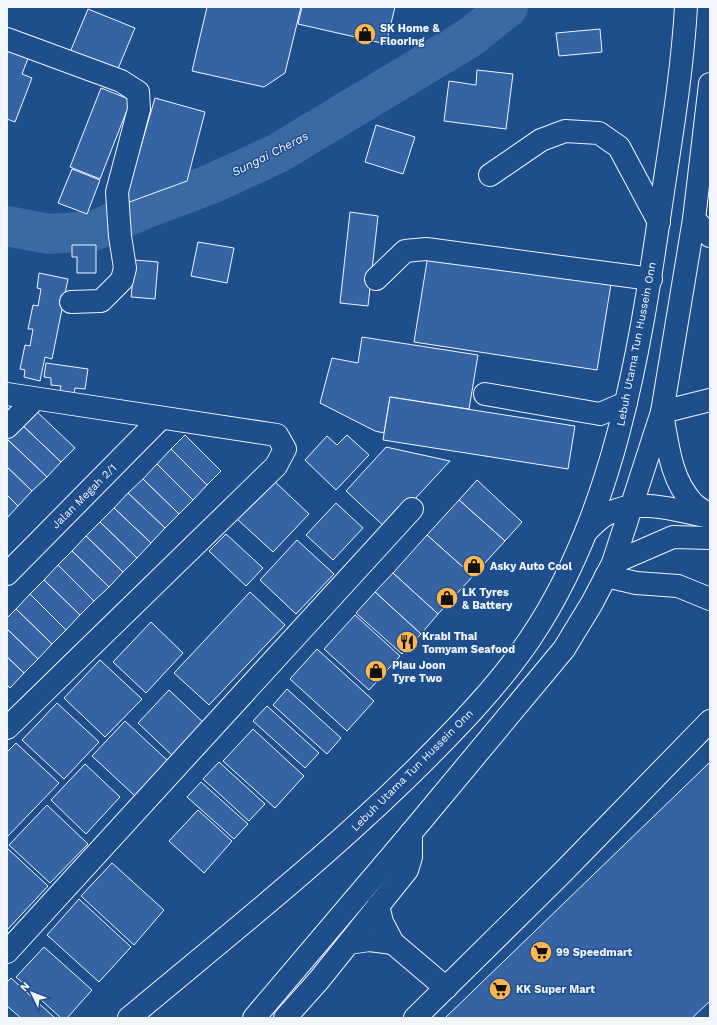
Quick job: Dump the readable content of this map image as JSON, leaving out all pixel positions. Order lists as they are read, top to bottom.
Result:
{
  "streets": {
    "main road": ["Lebuh Utama Tun Hussein Onn", "Jalan Megah 2/1"]
  },
  "water": ["Sungai Cheras"],
  "places": {
    "shop": [
      "SK Home & Flooring",
      "Asky Auto Cool",
      "LK Tyres & Battery",
      "Piau Joon Tyre Two"
    ],
    "restaurant": ["Krabi Thai Tomyam Seafood"],
    "supermarket": ["99 Speedmart", "KK Super Mart"]
  },
  "north": "top left"
}
